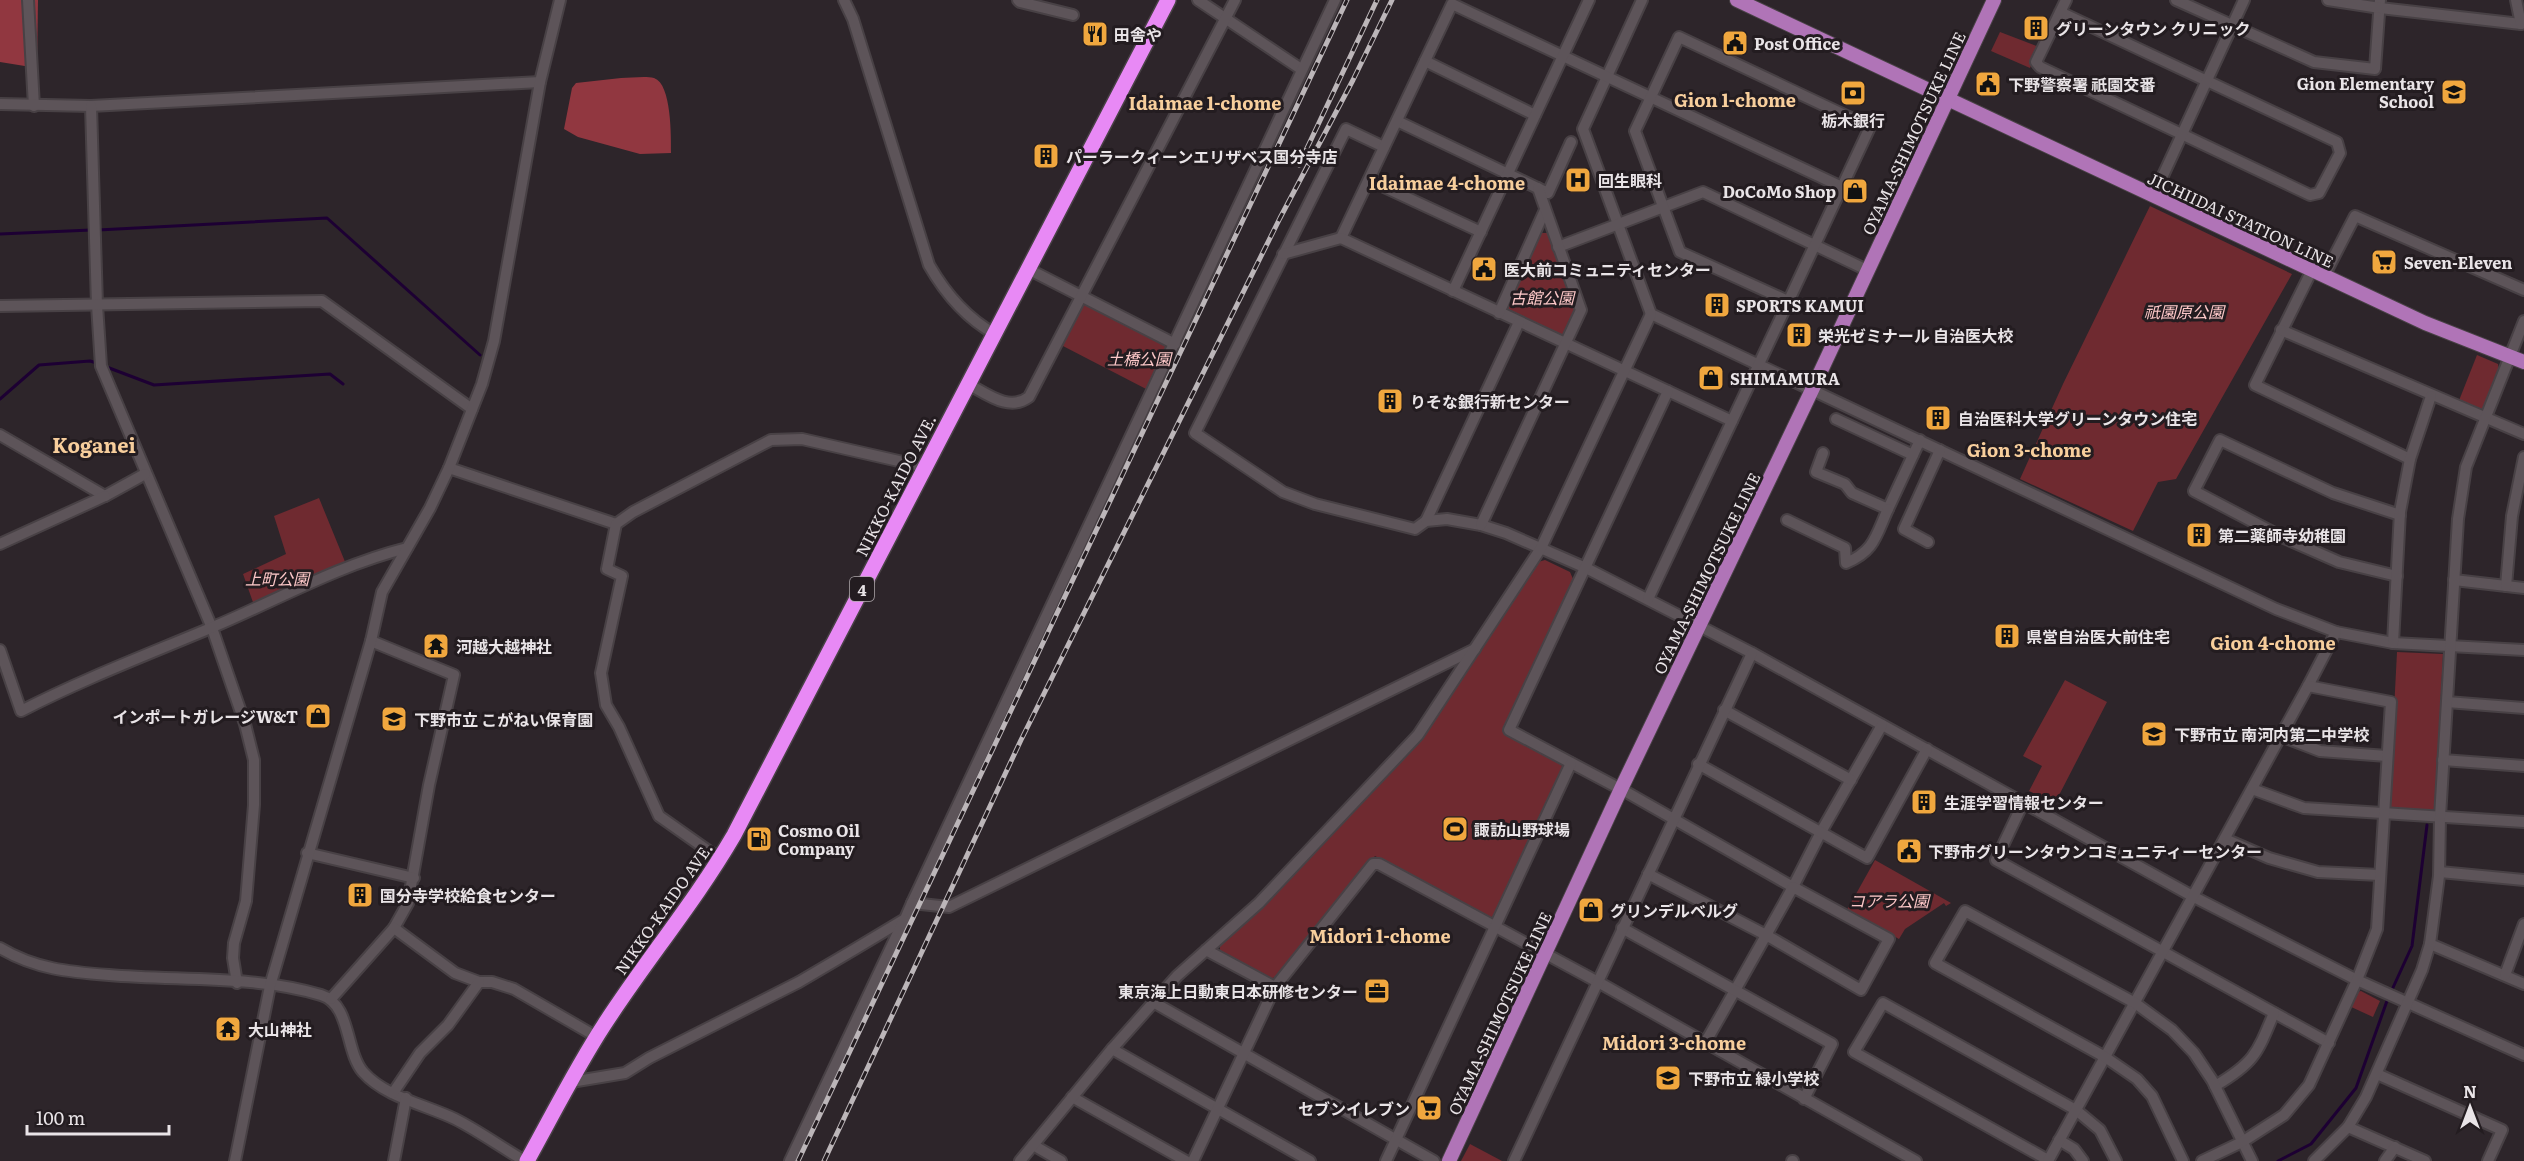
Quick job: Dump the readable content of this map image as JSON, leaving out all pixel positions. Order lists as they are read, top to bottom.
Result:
{
  "streets": {
    "highway": ["NIKKO-KAIDO AVE.", "4"],
    "main road": ["OYAMA-SHIMOTSUKE LINE", "JICHIIDAI STATION LINE"]
  },
  "crossings": [
    ["OYAMA-SHIMOTSUKE LINE", "JICHIIDAI STATION LINE"]
  ],
  "districts": [
    "Gion 1-chome",
    "Idaimae 1-chome",
    "Idaimae 4-chome",
    "Koganei",
    "Gion 3-chome",
    "Gion 4-chome",
    "Midori 1-chome",
    "Midori 3-chome"
  ],
  "parks": [
    "古館公園",
    "祇園原公園",
    "土橋公園",
    "上町公園",
    "コアラ公園"
  ],
  "places": {
    "building": [
      "グリーンタウン クリニック",
      "パーラークィーンエリザベス国分寺店",
      "SPORTS KAMUI",
      "栄光ゼミナール 自治医大校",
      "りそな銀行新センター",
      "自治医科大学グリーンタウン住宅",
      "第二薬師寺幼稚園",
      "県営自治医大前住宅",
      "生涯学習情報センター",
      "国分寺学校給食センター"
    ],
    "restaurant": ["田舎や"],
    "public building": [
      "Post Office",
      "下野警察署 祇園交番",
      "医大前コミュニティセンター",
      "下野市グリーンタウンコミュニティーセンター"
    ],
    "school or university": [
      "Gion Elementary School",
      "下野市立 こがねい保育園",
      "下野市立 南河内第二中学校",
      "下野市立 緑小学校"
    ],
    "bank": ["栃木銀行"],
    "hospital": ["回生眼科"],
    "shop": [
      "DoCoMo Shop",
      "SHIMAMURA",
      "インポートガレージW&T",
      "グリンデルベルグ"
    ],
    "supermarket": ["Seven-Eleven", "セブンイレブン"],
    "temple": ["河越大越神社", "大山神社"],
    "sports": ["諏訪山野球場"],
    "fuel station": ["Cosmo Oil Company"],
    "office": ["東京海上日動東日本研修センター"]
  },
  "scale_bar": "100 m",
  "north": "top"
}
